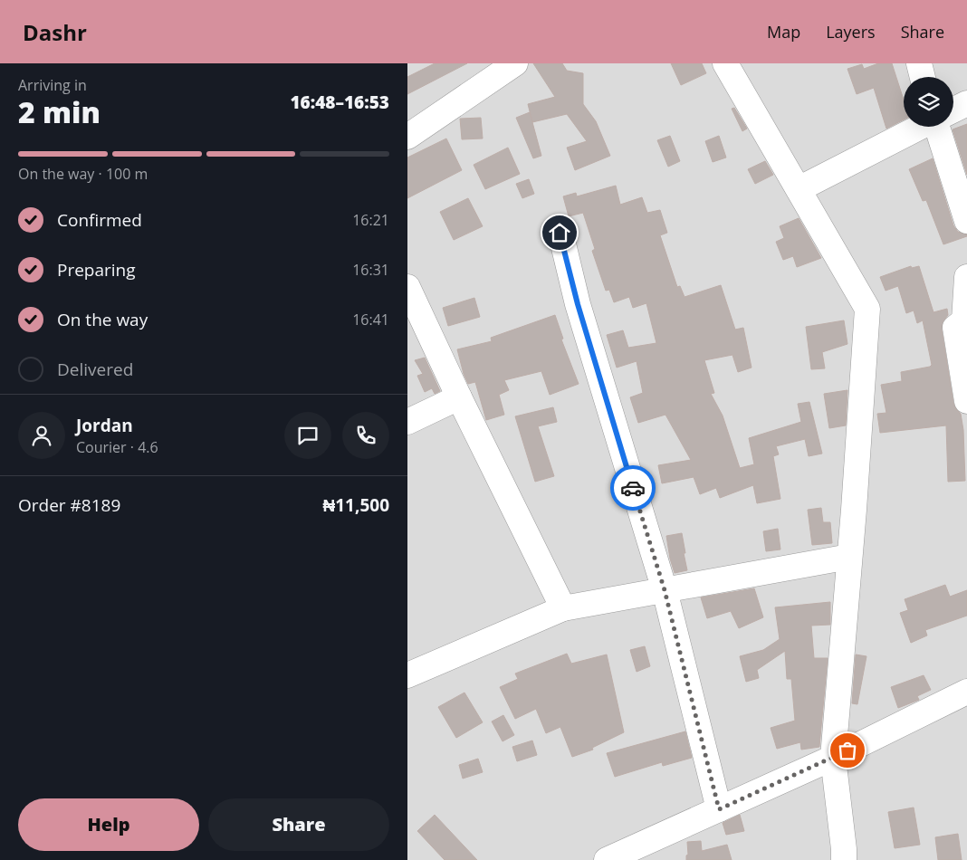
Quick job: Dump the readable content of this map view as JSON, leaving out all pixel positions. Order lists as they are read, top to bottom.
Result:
{
  "page": {
    "header": "Dashr",
    "nav": ["Map", "Layers", "Share"],
    "heading": ["2 min", "Arriving in", "16:48–16:53"],
    "panel": [
      "Jordan",
      "Courier · 4.6",
      "Order #8189",
      "₦11,500"
    ],
    "bar": "On the way · 100 m",
    "list": [
      ["Confirmed", "16:21"],
      ["Preparing", "16:31"],
      ["On the way", "16:41"],
      "Delivered"
    ],
    "buttons": ["Help", "Share"]
  }
}
